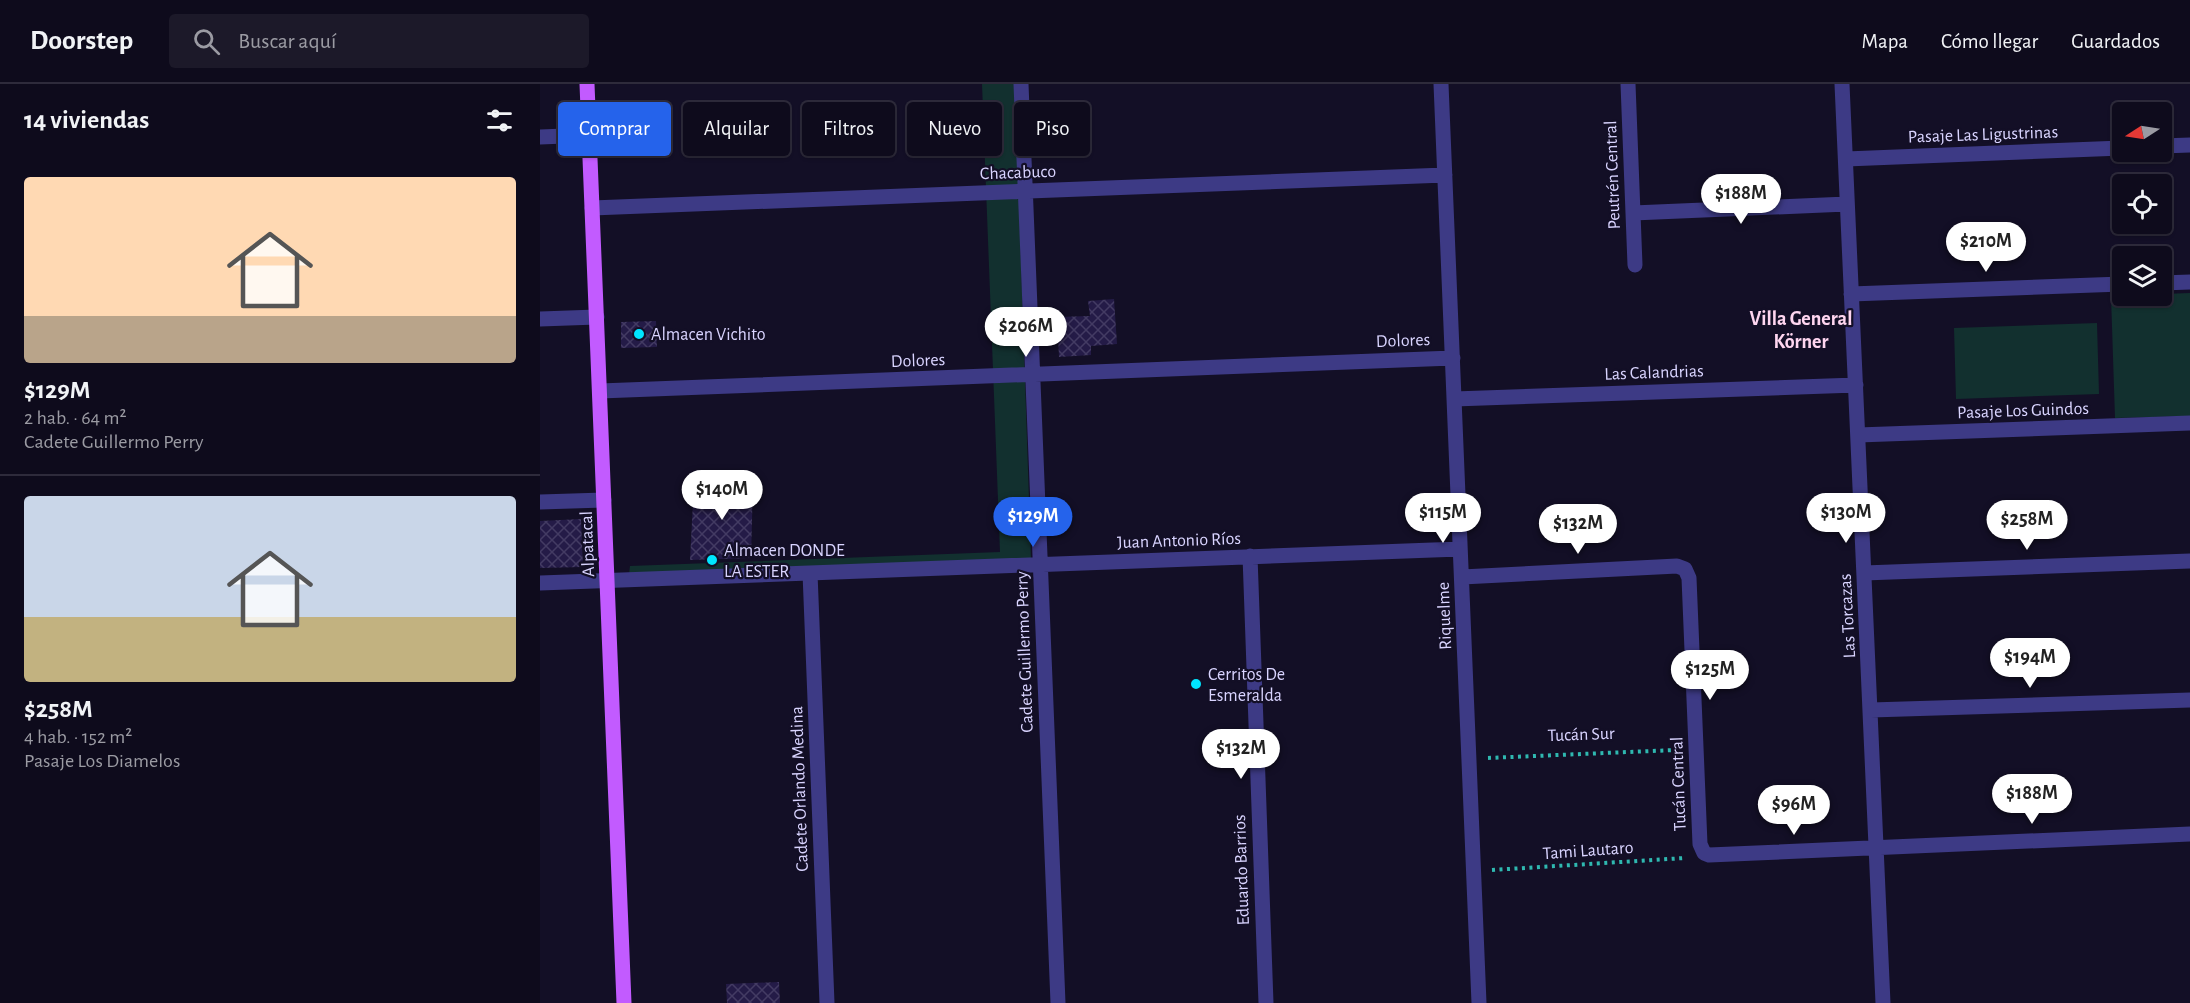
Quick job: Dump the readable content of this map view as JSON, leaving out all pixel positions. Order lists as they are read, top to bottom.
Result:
{
  "streets": {
    "main road": ["Alpatacal"],
    "street": [
      "Pasaje Las Ligustrinas",
      "Chacabuco",
      "Peutrén Central",
      "Dolores",
      "Las Calandrias",
      "Pasaje Los Guindos",
      "Juan Antonio Ríos",
      "Riquelme",
      "Las Torcazas",
      "Cadete Guillermo Perry",
      "Tucán Central",
      "Cadete Orlando Medina",
      "Eduardo Barrios"
    ],
    "path": ["Tucán Sur", "Tami Lautaro"]
  },
  "crossings": [
    ["Pasaje Las Ligustrinas", "Las Torcazas"],
    ["Chacabuco", "Alpatacal"],
    ["Chacabuco", "Riquelme"],
    ["Chacabuco", "Cadete Guillermo Perry"],
    ["Dolores", "Alpatacal"],
    ["Dolores", "Riquelme"],
    ["Dolores", "Cadete Guillermo Perry"],
    ["Las Calandrias", "Riquelme"],
    ["Las Calandrias", "Las Torcazas"],
    ["Pasaje Los Guindos", "Las Torcazas"],
    ["Juan Antonio Ríos", "Alpatacal"],
    ["Juan Antonio Ríos", "Riquelme"],
    ["Juan Antonio Ríos", "Cadete Guillermo Perry"],
    ["Juan Antonio Ríos", "Cadete Orlando Medina"],
    ["Juan Antonio Ríos", "Eduardo Barrios"],
    ["Riquelme", "Tucán Sur"],
    ["Riquelme", "Tucán Central"],
    ["Riquelme", "Tami Lautaro"],
    ["Tucán Sur", "Tucán Central"],
    ["Tucán Central", "Tami Lautaro"]
  ],
  "districts": ["Villa General Körner"],
  "places": ["Almacen Vichito", "Almacen DONDE LA ESTER", "Cerritos De Esmeralda"],
  "north": "left",
  "page": {
    "header": "Doorstep",
    "search": "Buscar aquí",
    "nav": ["Mapa", "Cómo llegar", "Guardados"],
    "heading": "14 viviendas",
    "chip": [
      "Comprar",
      "Alquilar",
      "Filtros",
      "Nuevo",
      "Piso"
    ],
    "list": [
      {
        "name": "$129M",
        "note": "2 hab. · 64 m² · Cadete Guillermo Perry"
      },
      {
        "name": "$258M",
        "note": "4 hab. · 152 m² · Pasaje Los Diamelos"
      }
    ],
    "price": [
      "$188M",
      "$210M",
      "$206M",
      "$140M",
      "$115M",
      "$130M",
      "$129M",
      "$258M",
      "$132M",
      "$194M",
      "$125M",
      "$132M",
      "$188M",
      "$96M"
    ]
  }
}
